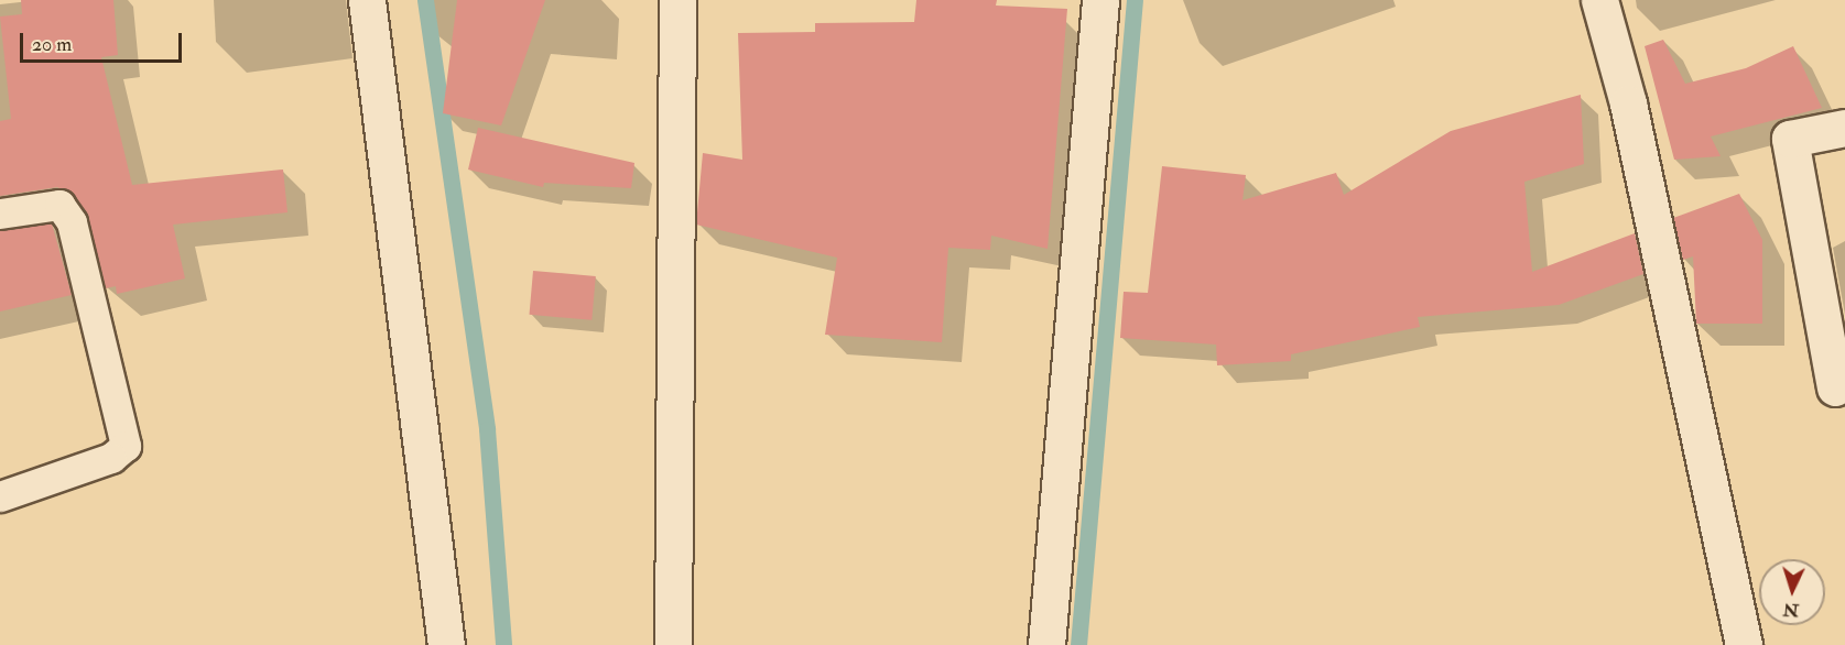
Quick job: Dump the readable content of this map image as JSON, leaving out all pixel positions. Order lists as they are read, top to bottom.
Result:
{
  "scale_bar": "20 m",
  "north": "bottom"
}
